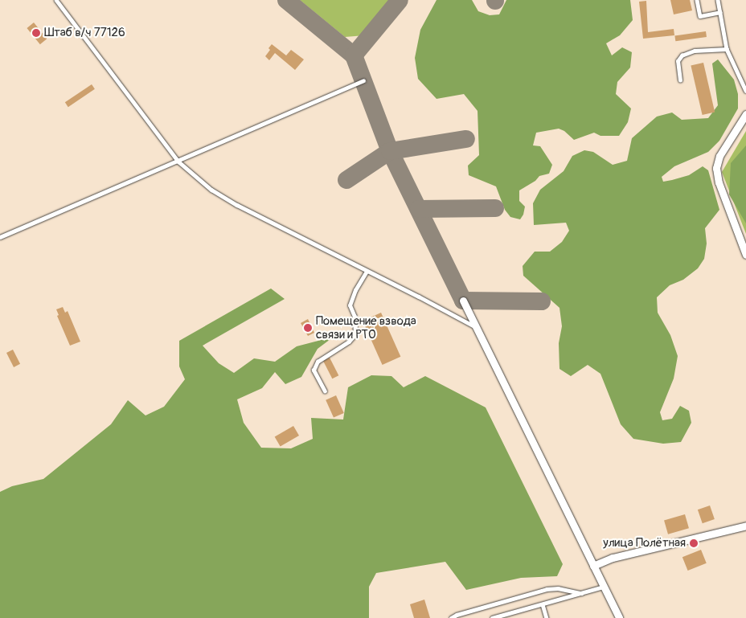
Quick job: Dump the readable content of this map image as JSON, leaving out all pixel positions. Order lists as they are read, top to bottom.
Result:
{
  "places": ["Штаб в/ч 77126", "Помещение взвода связи и РТО", "улица Полётная"]
}
